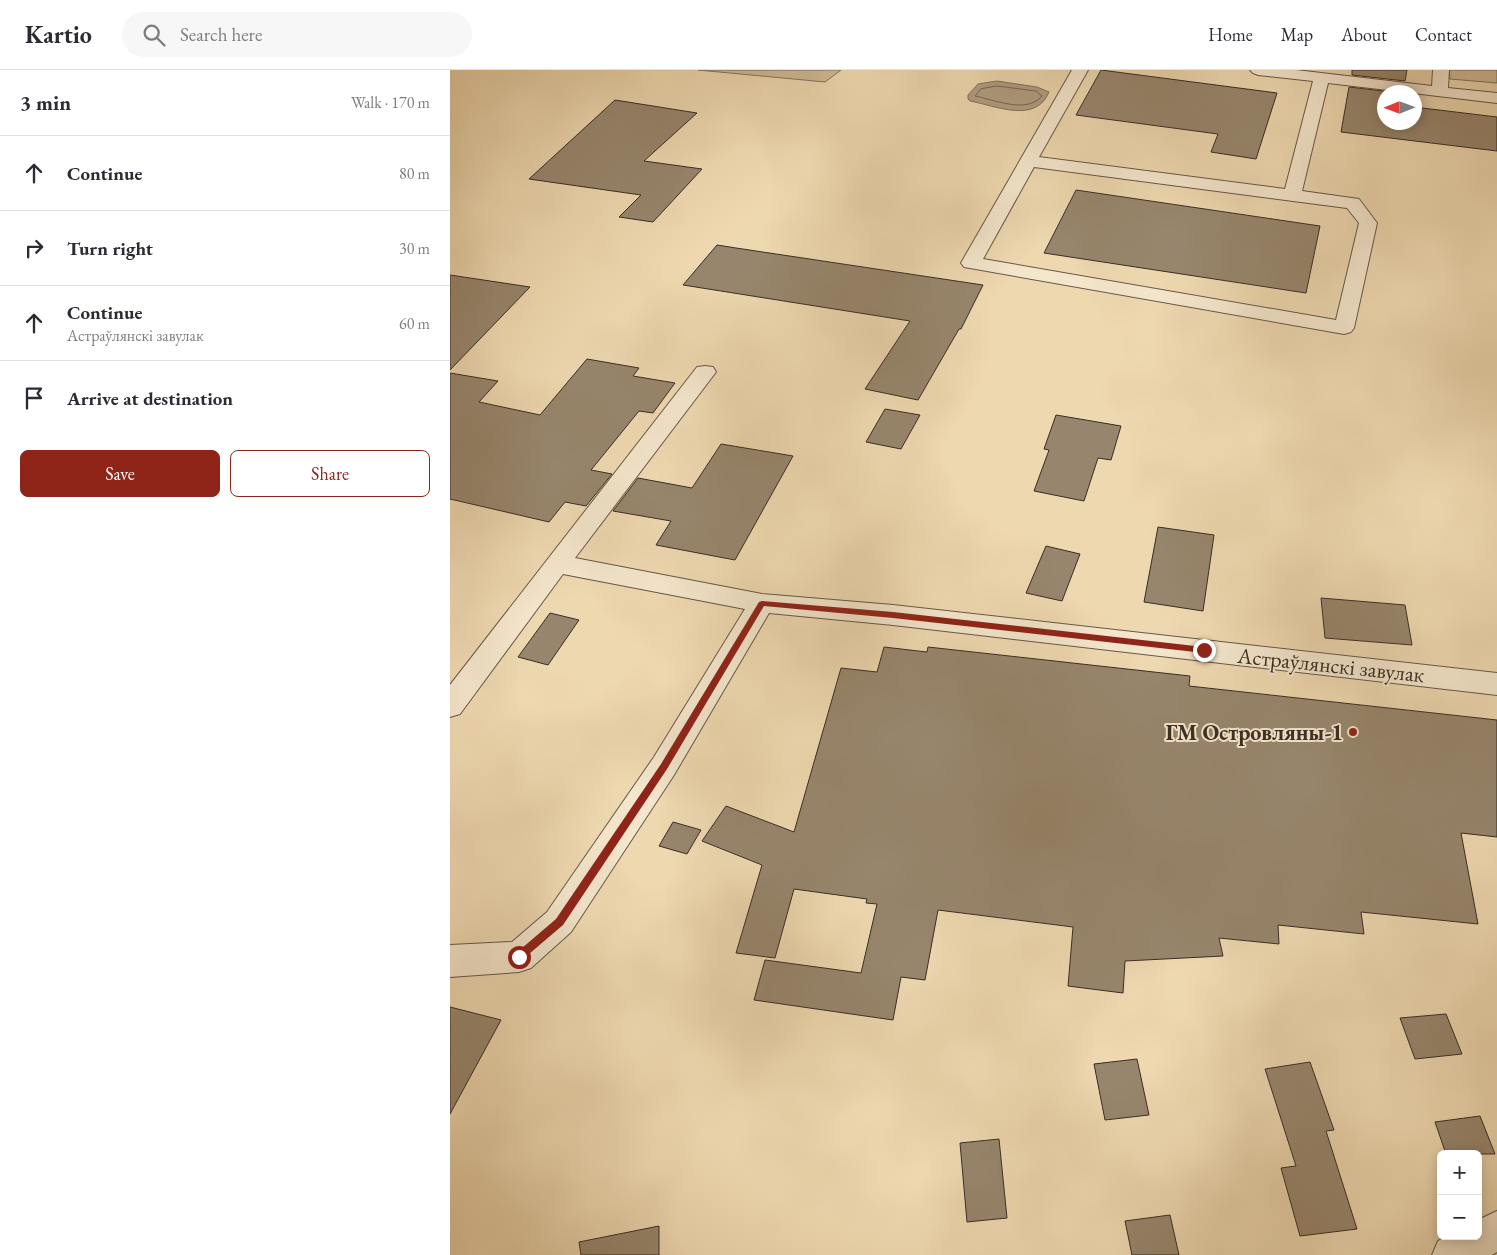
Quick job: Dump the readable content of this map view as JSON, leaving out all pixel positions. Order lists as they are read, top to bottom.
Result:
{
  "streets": {
    "street": ["Астраўлянскі завулак"]
  },
  "places": ["ГМ Островляны-1"],
  "north": "left",
  "page": {
    "header": "Kartio",
    "search": "Search here",
    "nav": [
      "Home",
      "Map",
      "About",
      "Contact"
    ],
    "heading": ["3 min", "Walk · 170 m"],
    "list": [
      ["Continue", "80 m"],
      ["Turn right", "30 m"],
      ["Continue", "Астраўлянскі завулак", "60 m"],
      "Arrive at destination"
    ],
    "buttons": ["Save", "Share"],
    "map_buttons": ["+", "−"]
  }
}
